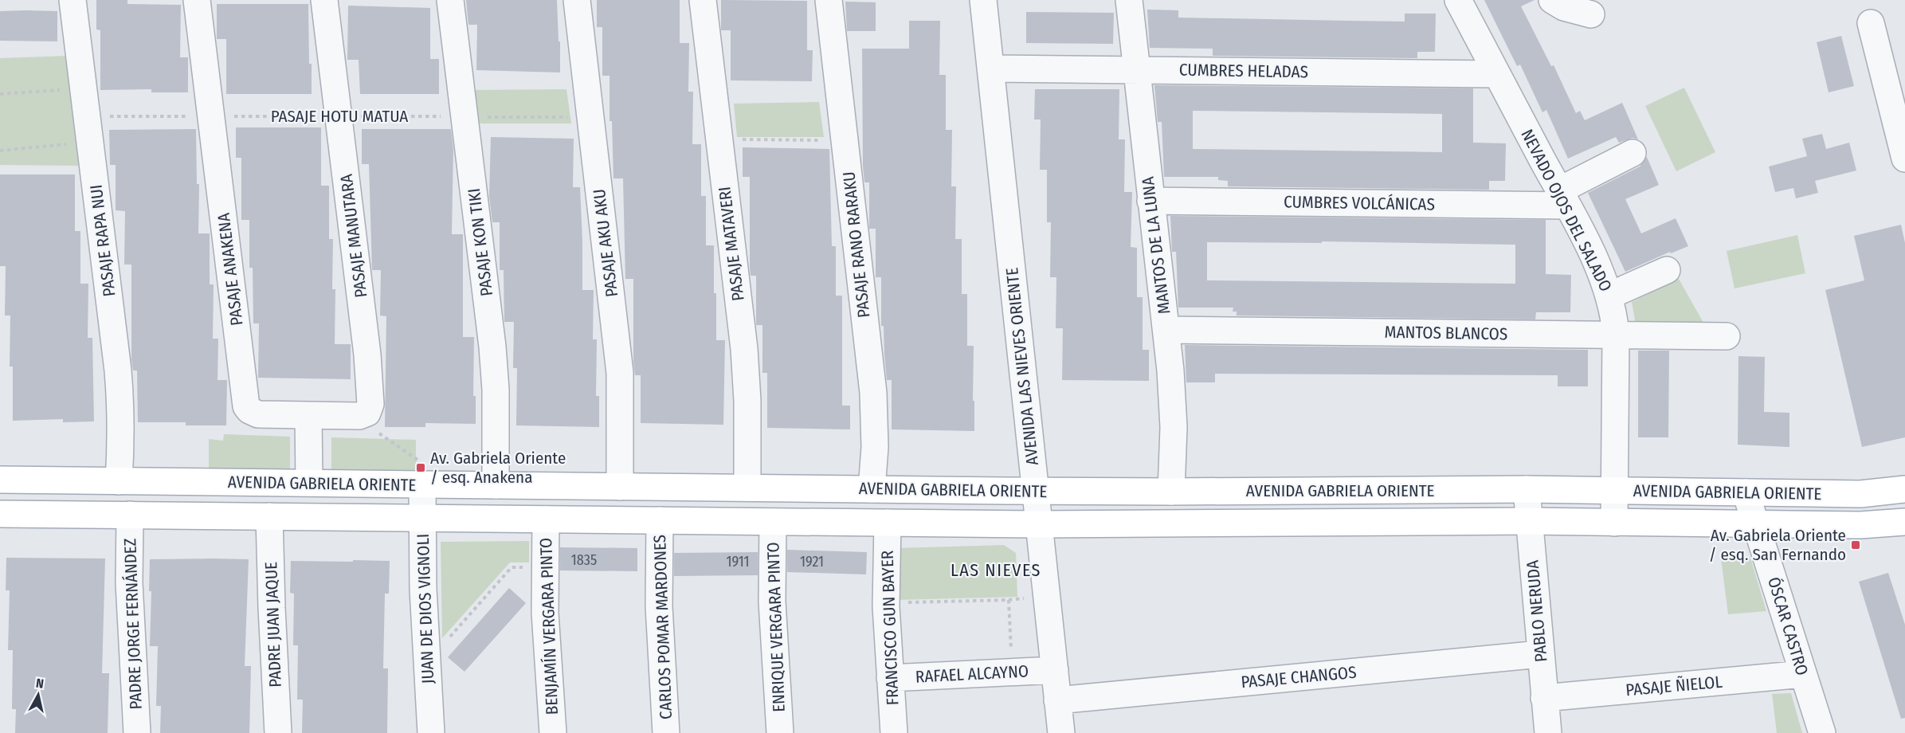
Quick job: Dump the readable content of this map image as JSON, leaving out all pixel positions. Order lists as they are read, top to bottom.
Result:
{
  "streets": {
    "main road": ["AVENIDA GABRIELA ORIENTE"],
    "street": [
      "CUMBRES HELADAS",
      "CUMBRES VOLCÁNICAS",
      "NEVADO OJOS DEL SALADO",
      "PASAJE MANUTARA",
      "PASAJE RAPA NUI",
      "PASAJE KON TIKI",
      "PASAJE AKU AKU",
      "PASAJE MATAVERI",
      "PASAJE RANO RARAKU",
      "MANTOS DE LA LUNA",
      "PASAJE ANAKENA",
      "MANTOS BLANCOS",
      "AVENIDA LAS NIEVES ORIENTE",
      "JUAN DE DIOS VIGNOLI",
      "PABLO NERUDA",
      "PADRE JORGE FERNÁNDEZ",
      "PADRE JUAN JAQUE",
      "BENJAMÍN VERGARA PINTO",
      "ÓSCAR CASTRO",
      "CARLOS POMAR MARDONES",
      "ENRIQUE VERGARA PINTO",
      "FRANCISCO GUN BAYER",
      "RAFAEL ALCAYNO",
      "PASAJE CHANGOS",
      "PASAJE ÑIELOL"
    ],
    "path": ["PASAJE HOTU MATUA"]
  },
  "crossings": [
    ["CUMBRES HELADAS", "NEVADO OJOS DEL SALADO"],
    ["CUMBRES HELADAS", "MANTOS DE LA LUNA"],
    ["CUMBRES HELADAS", "AVENIDA LAS NIEVES ORIENTE"],
    ["PASAJE HOTU MATUA", "PASAJE MANUTARA"],
    ["PASAJE HOTU MATUA", "PASAJE RAPA NUI"],
    ["PASAJE HOTU MATUA", "PASAJE KON TIKI"],
    ["PASAJE HOTU MATUA", "PASAJE AKU AKU"],
    ["PASAJE HOTU MATUA", "PASAJE ANAKENA"],
    ["CUMBRES VOLCÁNICAS", "NEVADO OJOS DEL SALADO"],
    ["CUMBRES VOLCÁNICAS", "MANTOS DE LA LUNA"],
    ["NEVADO OJOS DEL SALADO", "MANTOS BLANCOS"],
    ["NEVADO OJOS DEL SALADO", "AVENIDA GABRIELA ORIENTE"],
    ["PASAJE RAPA NUI", "AVENIDA GABRIELA ORIENTE"],
    ["PASAJE KON TIKI", "AVENIDA GABRIELA ORIENTE"],
    ["PASAJE AKU AKU", "AVENIDA GABRIELA ORIENTE"],
    ["PASAJE MATAVERI", "AVENIDA GABRIELA ORIENTE"],
    ["PASAJE RANO RARAKU", "AVENIDA GABRIELA ORIENTE"],
    ["MANTOS DE LA LUNA", "MANTOS BLANCOS"],
    ["MANTOS DE LA LUNA", "AVENIDA GABRIELA ORIENTE"],
    ["AVENIDA LAS NIEVES ORIENTE", "AVENIDA GABRIELA ORIENTE"],
    ["AVENIDA LAS NIEVES ORIENTE", "RAFAEL ALCAYNO"],
    ["AVENIDA LAS NIEVES ORIENTE", "PASAJE CHANGOS"],
    ["AVENIDA GABRIELA ORIENTE", "JUAN DE DIOS VIGNOLI"],
    ["AVENIDA GABRIELA ORIENTE", "PABLO NERUDA"],
    ["AVENIDA GABRIELA ORIENTE", "PADRE JORGE FERNÁNDEZ"],
    ["AVENIDA GABRIELA ORIENTE", "PADRE JUAN JAQUE"],
    ["AVENIDA GABRIELA ORIENTE", "BENJAMÍN VERGARA PINTO"],
    ["AVENIDA GABRIELA ORIENTE", "ÓSCAR CASTRO"],
    ["AVENIDA GABRIELA ORIENTE", "CARLOS POMAR MARDONES"],
    ["AVENIDA GABRIELA ORIENTE", "ENRIQUE VERGARA PINTO"],
    ["AVENIDA GABRIELA ORIENTE", "FRANCISCO GUN BAYER"],
    ["PABLO NERUDA", "PASAJE CHANGOS"],
    ["PABLO NERUDA", "PASAJE ÑIELOL"],
    ["ÓSCAR CASTRO", "PASAJE ÑIELOL"],
    ["FRANCISCO GUN BAYER", "RAFAEL ALCAYNO"]
  ],
  "districts": ["LAS NIEVES"],
  "places": {
    "transit": ["Av. Gabriela Oriente / esq. Anakena", "Av. Gabriela Oriente / esq. San Fernando"]
  },
  "house_numbers": ["1835", "1911", "1921"],
  "north": "top"
}
